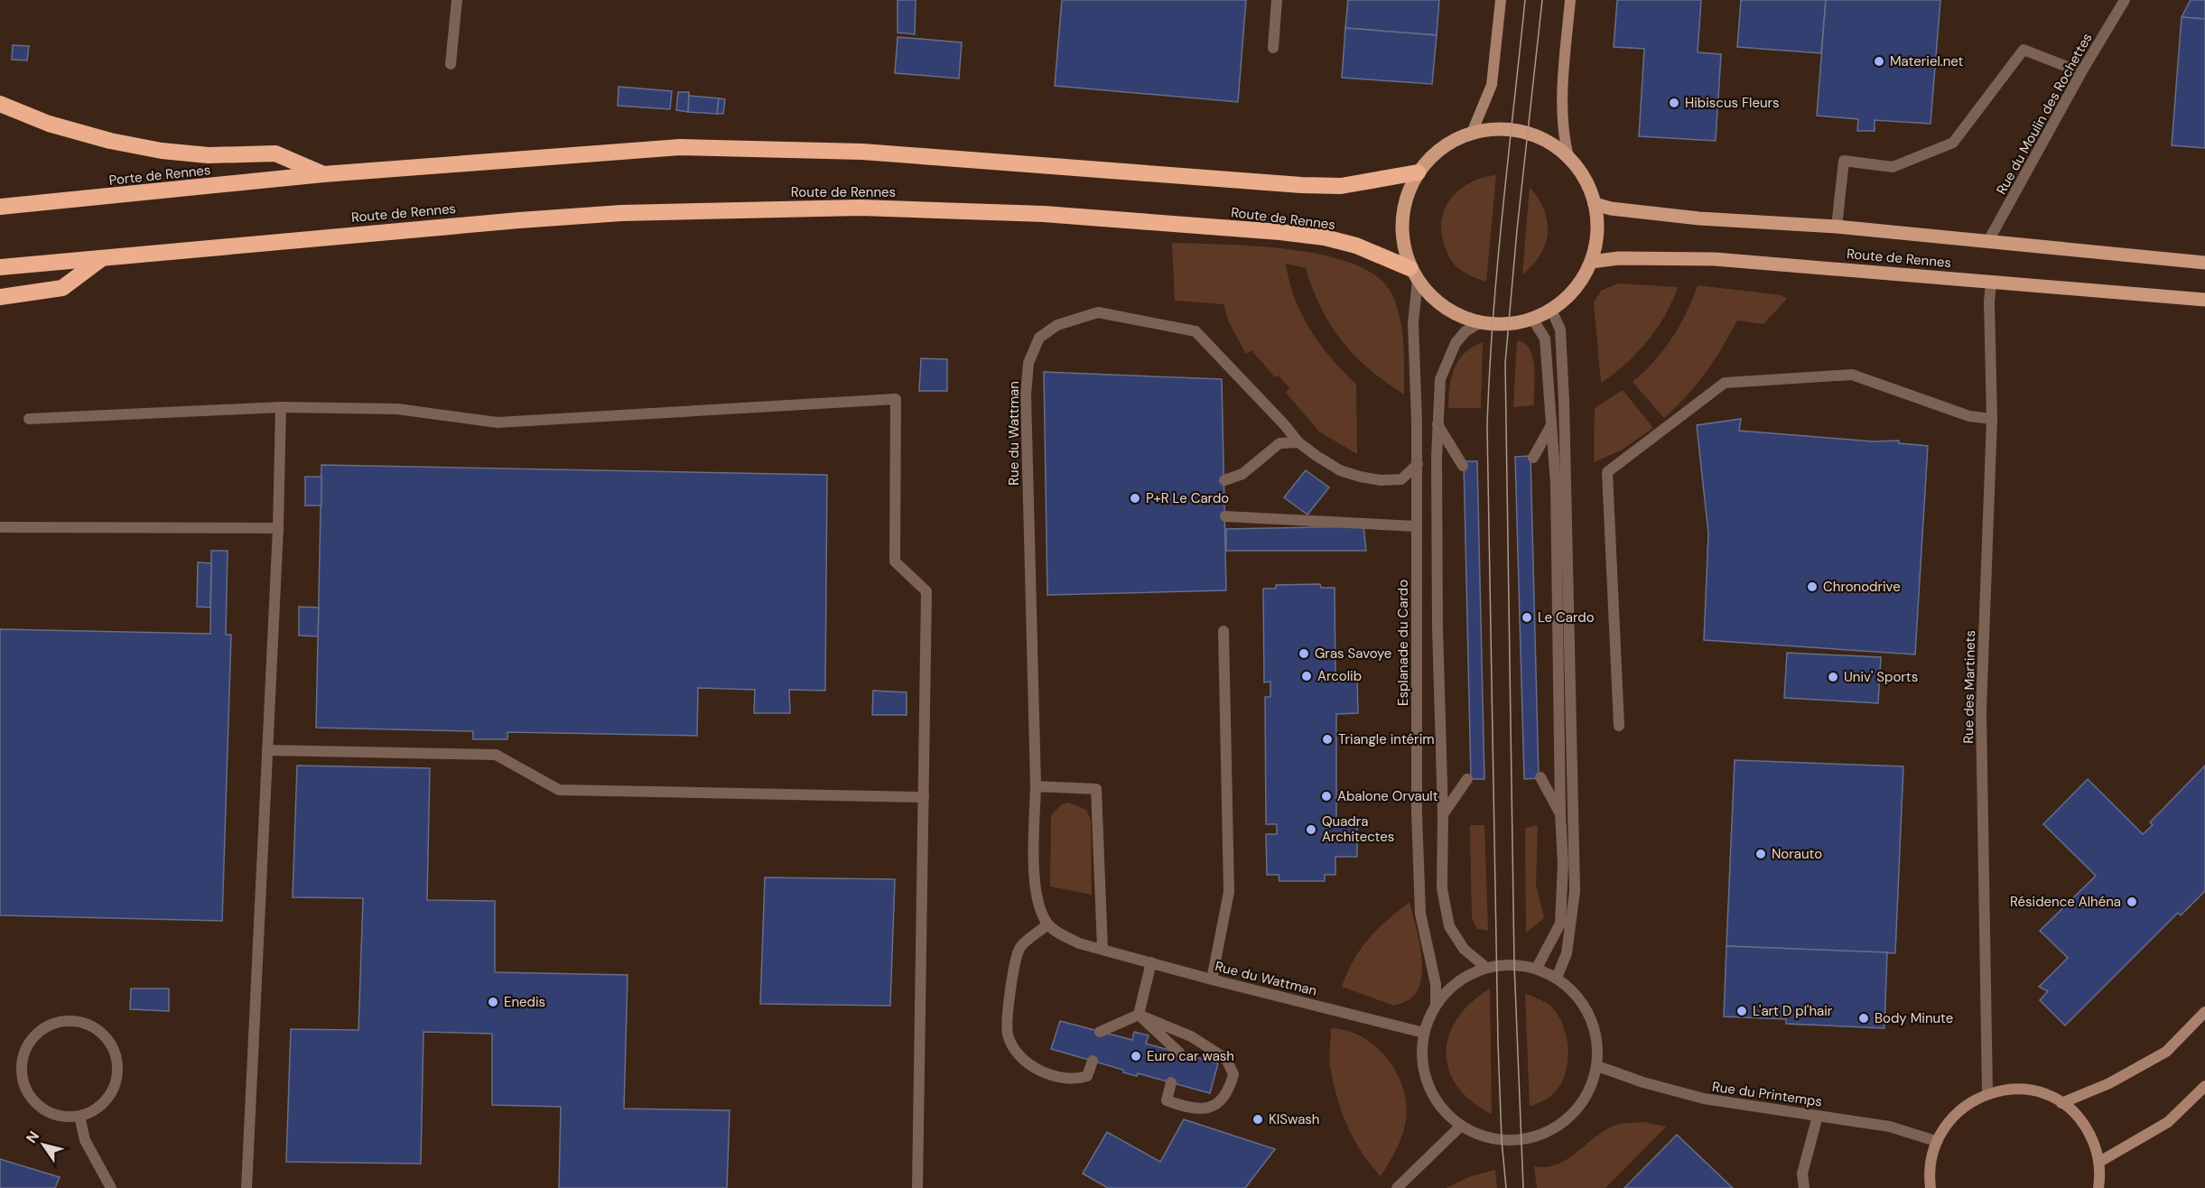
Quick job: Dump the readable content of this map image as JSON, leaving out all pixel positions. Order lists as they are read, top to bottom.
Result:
{
  "streets": {
    "highway": ["Porte de Rennes", "Route de Rennes"],
    "street": [
      "Rue du Moulin des Rochettes",
      "Rue du Wattman",
      "Esplanade du Cardo",
      "Rue des Martinets",
      "Rue du Printemps"
    ]
  },
  "crossings": [
    ["Rue du Moulin des Rochettes", "Route de Rennes"],
    ["Route de Rennes", "Esplanade du Cardo"],
    ["Route de Rennes", "Rue des Martinets"],
    ["Rue du Wattman", "Esplanade du Cardo"],
    ["Rue du Wattman", "Rue du Printemps"],
    ["Esplanade du Cardo", "Rue du Printemps"]
  ],
  "places": [
    "Materiel.net",
    "Hibiscus Fleurs",
    "P+R Le Cardo",
    "Chronodrive",
    "Le Cardo",
    "Gras Savoye",
    "Arcolib",
    "Univ' Sports",
    "Triangle intérim",
    "Abalone Orvault",
    "Quadra Architectes",
    "Norauto",
    "Résidence Alhéna",
    "Enedis",
    "L'art D pl'hair",
    "Body Minute",
    "Euro car wash",
    "KISwash"
  ],
  "north": "top left"
}
